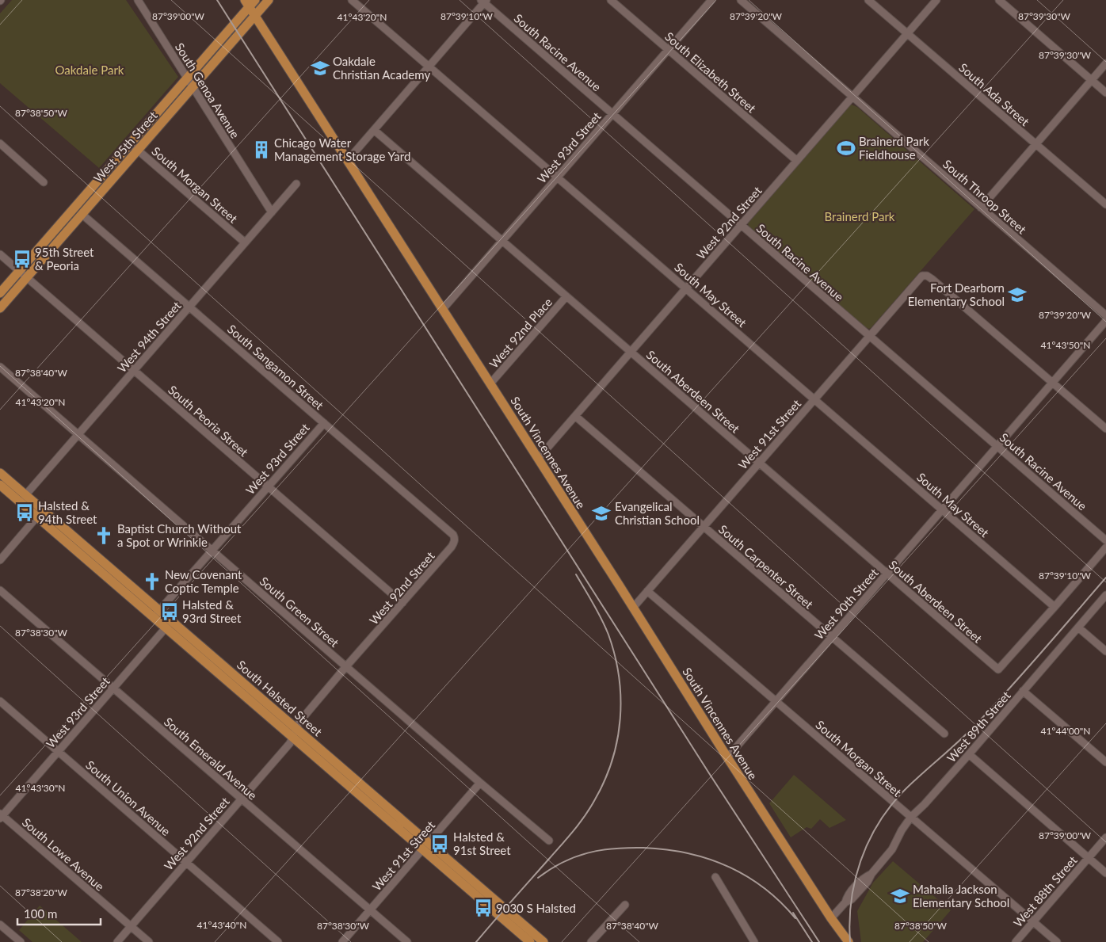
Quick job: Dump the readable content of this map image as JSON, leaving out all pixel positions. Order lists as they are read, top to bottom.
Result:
{
  "streets": {
    "main road": ["West 95th Street", "South Vincennes Avenue", "South Halsted Street"],
    "street": [
      "South Racine Avenue",
      "South Elizabeth Street",
      "South Genoa Avenue",
      "South Ada Street",
      "West 93rd Street",
      "South Morgan Street",
      "South Throop Street",
      "West 92nd Street",
      "South May Street",
      "West 92nd Place",
      "West 94th Street",
      "South Sangamon Street",
      "South Aberdeen Street",
      "South Peoria Street",
      "West 91st Street",
      "South Carpenter Street",
      "West 90th Street",
      "South Green Street",
      "West 89th Street",
      "South Emerald Avenue",
      "South Union Avenue",
      "South Lowe Avenue",
      "West 88th Street"
    ]
  },
  "crossings": [
    ["South Racine Avenue", "West 93rd Street"],
    ["South Racine Avenue", "West 92nd Street"],
    ["South Racine Avenue", "West 91st Street"],
    ["South Racine Avenue", "West 90th Street"],
    ["South Elizabeth Street", "West 93rd Street"],
    ["South Elizabeth Street", "West 92nd Street"],
    ["South Genoa Avenue", "West 95th Street"],
    ["South Genoa Avenue", "West 94th Street"],
    ["South Ada Street", "West 92nd Street"],
    ["West 95th Street", "South Morgan Street"],
    ["West 95th Street", "South Sangamon Street"],
    ["West 95th Street", "South Peoria Street"],
    ["West 95th Street", "South Vincennes Avenue"],
    ["West 93rd Street", "South May Street"],
    ["West 93rd Street", "South Sangamon Street"],
    ["West 93rd Street", "South Aberdeen Street"],
    ["West 93rd Street", "South Peoria Street"],
    ["West 93rd Street", "South Vincennes Avenue"],
    ["West 93rd Street", "South Green Street"],
    ["West 93rd Street", "South Halsted Street"],
    ["West 93rd Street", "South Emerald Avenue"],
    ["West 93rd Street", "South Union Avenue"],
    ["West 93rd Street", "South Lowe Avenue"],
    ["South Morgan Street", "West 94th Street"],
    ["South Morgan Street", "West 91st Street"],
    ["South Morgan Street", "West 90th Street"],
    ["South Morgan Street", "West 89th Street"],
    ["South Morgan Street", "West 88th Street"],
    ["South Throop Street", "West 92nd Street"],
    ["West 92nd Street", "South May Street"],
    ["West 92nd Street", "South Sangamon Street"],
    ["West 92nd Street", "South Aberdeen Street"],
    ["West 92nd Street", "South Peoria Street"],
    ["West 92nd Street", "South Vincennes Avenue"],
    ["West 92nd Street", "South Carpenter Street"],
    ["West 92nd Street", "South Green Street"],
    ["West 92nd Street", "South Halsted Street"],
    ["West 92nd Street", "South Emerald Avenue"],
    ["West 92nd Street", "South Union Avenue"],
    ["West 92nd Street", "South Lowe Avenue"],
    ["South May Street", "South Aberdeen Street"],
    ["South May Street", "West 91st Street"],
    ["South May Street", "West 90th Street"],
    ["West 92nd Place", "South Aberdeen Street"],
    ["West 92nd Place", "South Vincennes Avenue"],
    ["West 94th Street", "South Sangamon Street"],
    ["West 94th Street", "South Peoria Street"],
    ["West 94th Street", "South Green Street"],
    ["West 94th Street", "South Halsted Street"],
    ["South Aberdeen Street", "West 91st Street"],
    ["South Aberdeen Street", "West 90th Street"],
    ["West 91st Street", "South Vincennes Avenue"],
    ["West 91st Street", "South Carpenter Street"],
    ["West 91st Street", "West 90th Street"],
    ["West 91st Street", "South Green Street"],
    ["West 91st Street", "South Halsted Street"],
    ["West 91st Street", "South Emerald Avenue"],
    ["South Vincennes Avenue", "West 90th Street"],
    ["South Vincennes Avenue", "West 89th Street"],
    ["South Carpenter Street", "West 90th Street"]
  ],
  "parks": ["Oakdale Park", "Brainerd Park"],
  "places": {
    "school or university": [
      "Oakdale Christian Academy",
      "Fort Dearborn Elementary School",
      "Evangelical Christian School",
      "Mahalia Jackson Elementary School"
    ],
    "sports": ["Brainerd Park Fieldhouse"],
    "building": ["Chicago Water Management Storage Yard"],
    "bus stop": [
      "95th Street & Peoria",
      "Halsted & 94th Street",
      "Halsted & 93rd Street",
      "Halsted & 91st Street",
      "9030 S Halsted"
    ],
    "church": ["Baptist Church Without a Spot or Wrinkle", "New Covenant Coptic Temple"]
  },
  "scale_bar": "100 m",
  "coordinates": [
    "87°39'00\"W",
    "87°39'10\"W",
    "87°39'20\"W",
    "87°39'30\"W",
    "41°43'20\"N",
    "87°38'50\"W",
    "41°43'50\"N",
    "87°38'40\"W",
    "87°38'30\"W",
    "41°44'00\"N",
    "41°43'30\"N",
    "87°38'20\"W",
    "41°43'40\"N"
  ]
}
